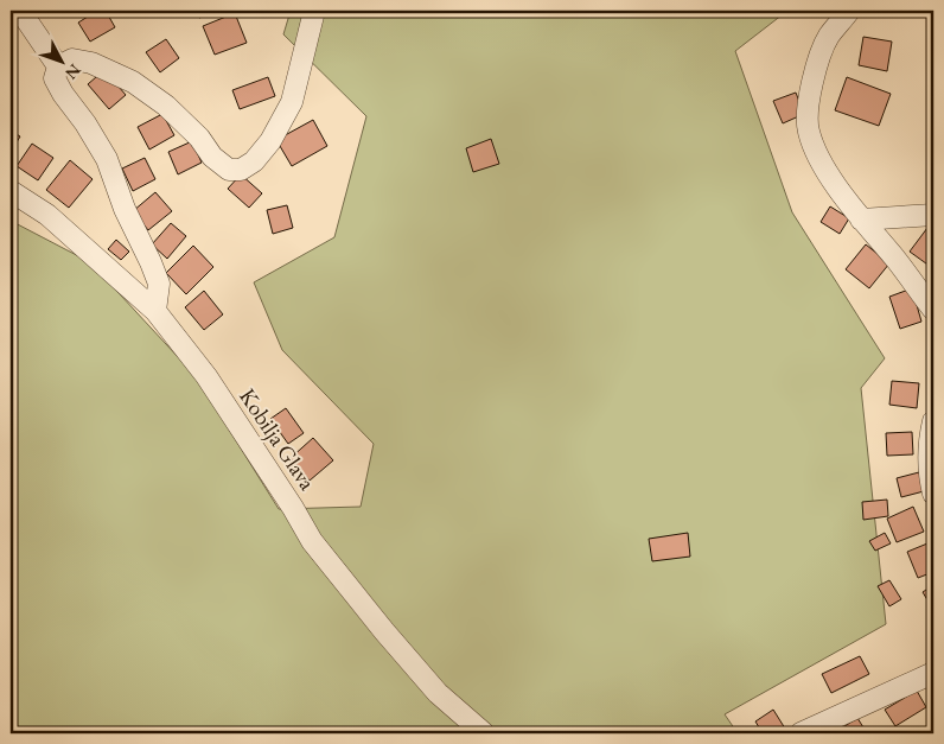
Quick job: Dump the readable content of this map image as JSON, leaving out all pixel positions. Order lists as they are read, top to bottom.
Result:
{
  "streets": {
    "street": ["Kobilja Glava"]
  },
  "north": "bottom right"
}
